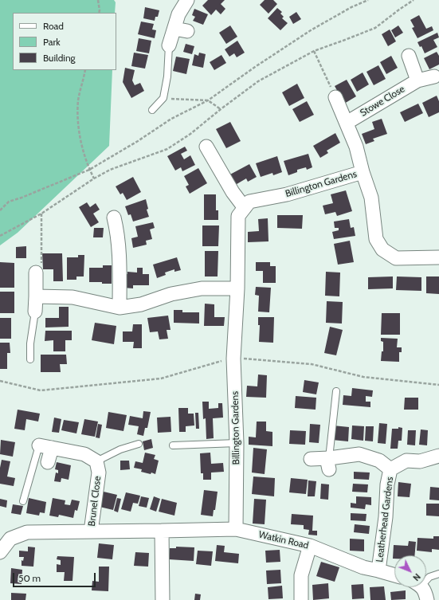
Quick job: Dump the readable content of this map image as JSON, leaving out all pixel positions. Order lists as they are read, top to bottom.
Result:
{
  "streets": {
    "street": [
      "Stowe Close",
      "Billington Gardens",
      "Brunel Close",
      "Leatherhead Gardens",
      "Watkin Road"
    ]
  },
  "crossings": [
    ["Billington Gardens", "Watkin Road"],
    ["Brunel Close", "Watkin Road"],
    ["Leatherhead Gardens", "Watkin Road"]
  ],
  "legend": ["Road", "Park", "Building"],
  "scale_bar": "50 m",
  "north": "bottom right"
}
